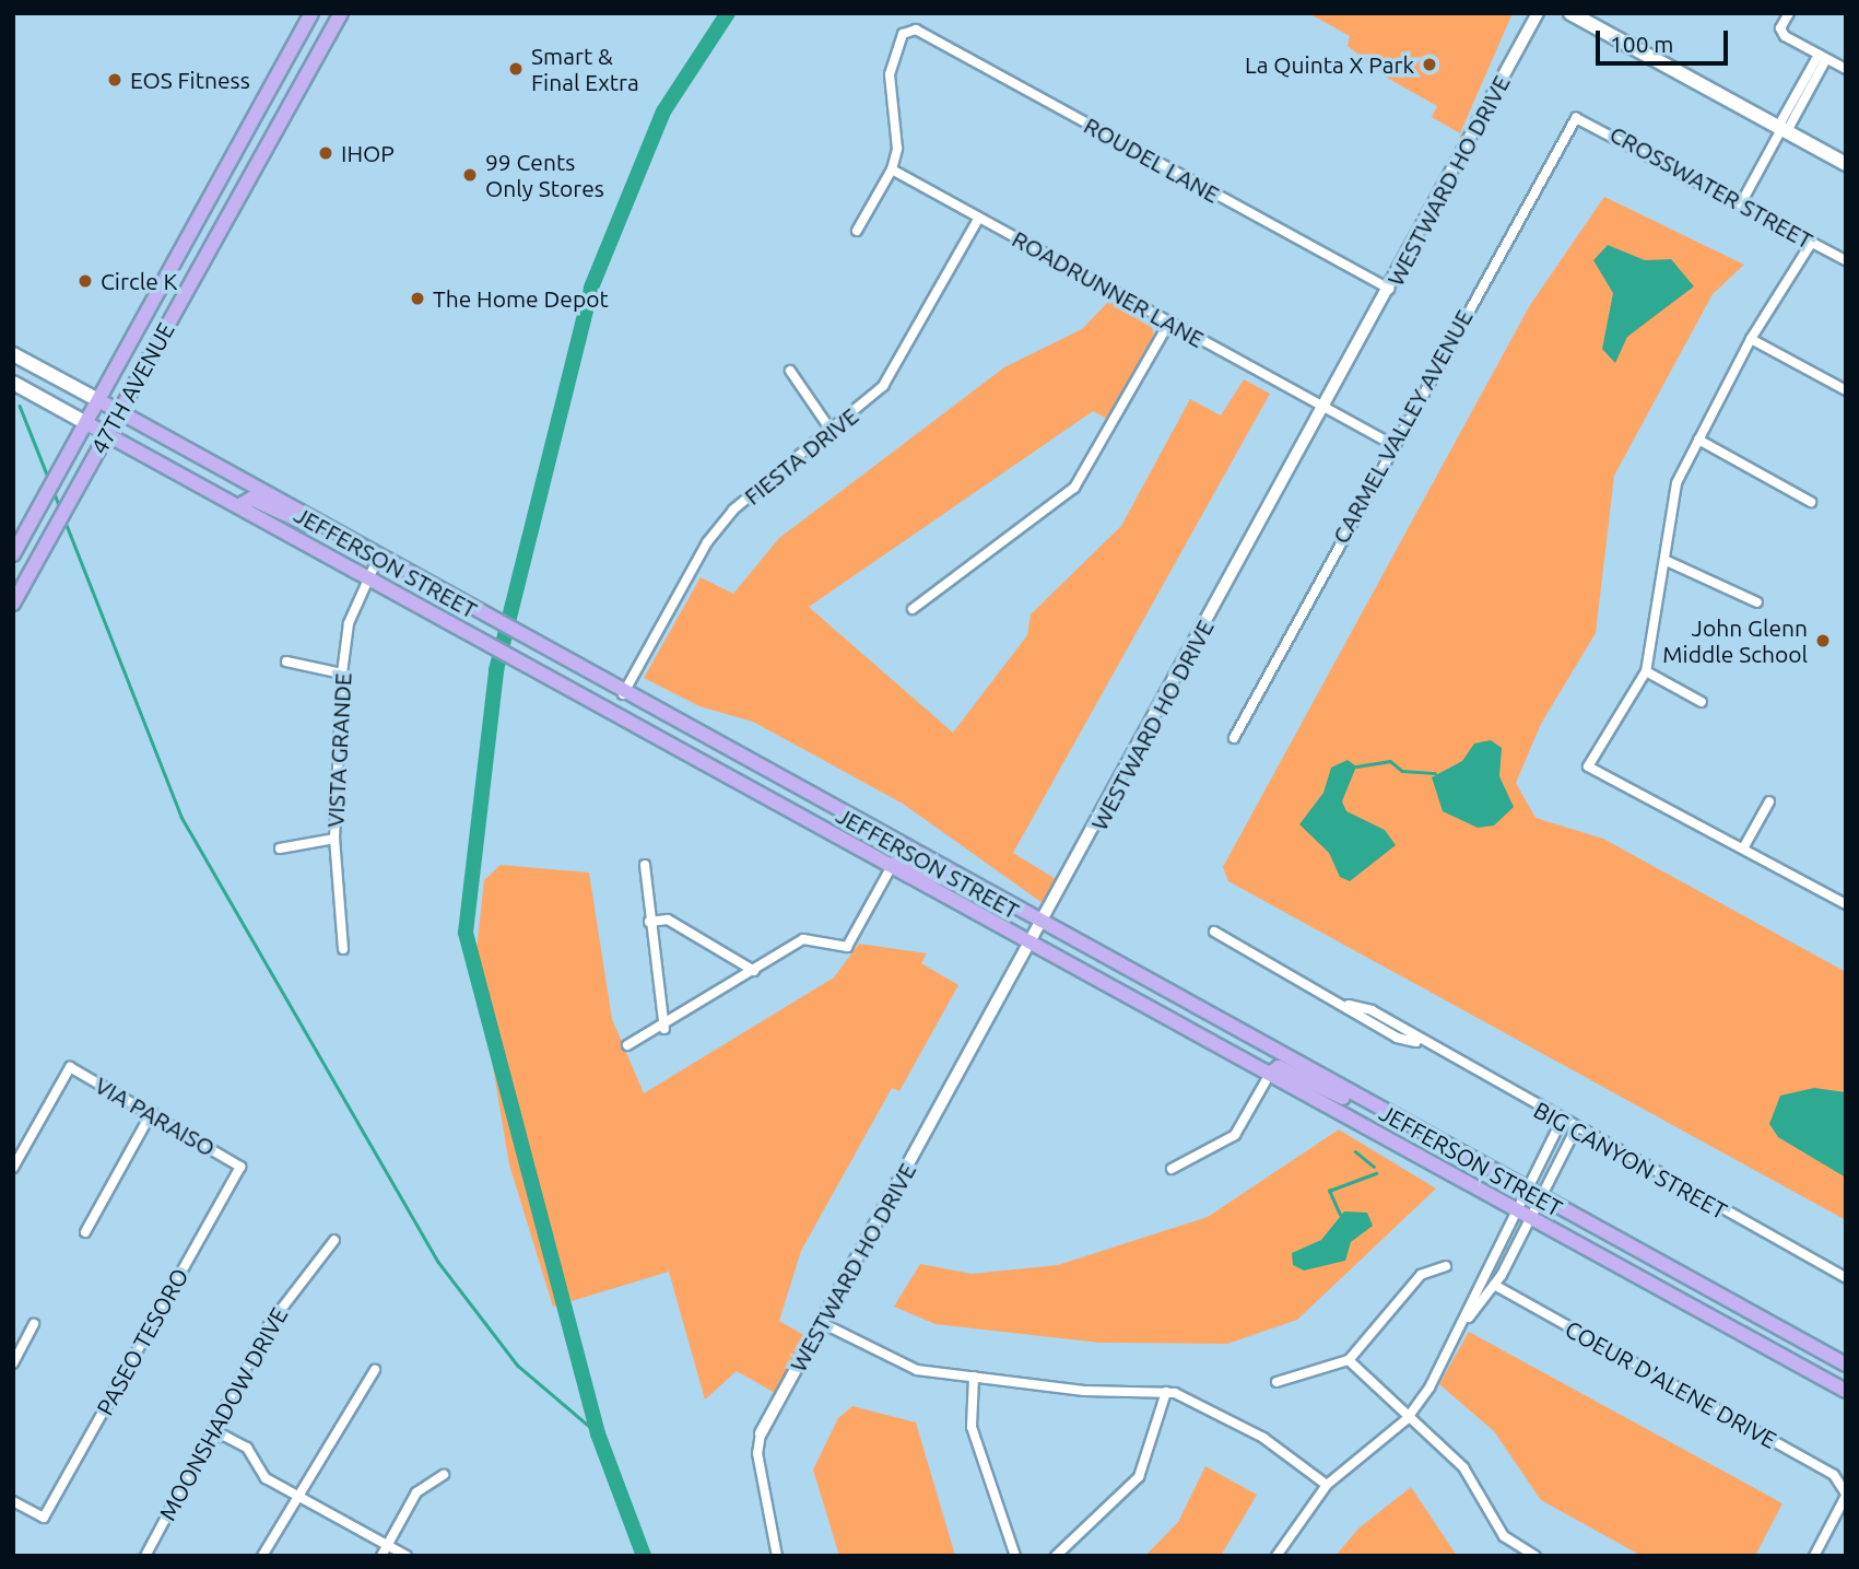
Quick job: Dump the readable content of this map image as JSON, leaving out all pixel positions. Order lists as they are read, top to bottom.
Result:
{
  "streets": {
    "main road": ["47TH AVENUE", "JEFFERSON STREET"],
    "street": [
      "ROUDEL LANE",
      "WESTWARD HO DRIVE",
      "CROSSWATER STREET",
      "ROADRUNNER LANE",
      "CARMEL VALLEY AVENUE",
      "FIESTA DRIVE",
      "VISTA GRANDE",
      "VIA PARAISO",
      "BIG CANYON STREET",
      "PASEO TESORO",
      "COEUR D'ALENE DRIVE",
      "MOONSHADOW DRIVE"
    ]
  },
  "crossings": [
    ["ROUDEL LANE", "WESTWARD HO DRIVE"],
    ["ROUDEL LANE", "ROADRUNNER LANE"],
    ["WESTWARD HO DRIVE", "ROADRUNNER LANE"],
    ["WESTWARD HO DRIVE", "JEFFERSON STREET"],
    ["CROSSWATER STREET", "CARMEL VALLEY AVENUE"],
    ["ROADRUNNER LANE", "CARMEL VALLEY AVENUE"],
    ["ROADRUNNER LANE", "FIESTA DRIVE"],
    ["47TH AVENUE", "JEFFERSON STREET"],
    ["FIESTA DRIVE", "JEFFERSON STREET"],
    ["JEFFERSON STREET", "VISTA GRANDE"],
    ["VIA PARAISO", "PASEO TESORO"]
  ],
  "places": [
    "La Quinta X Park",
    "Smart & Final Extra",
    "EOS Fitness",
    "IHOP",
    "99 Cents Only Stores",
    "Circle K",
    "The Home Depot",
    "John Glenn Middle School"
  ],
  "scale_bar": "100 m"
}
